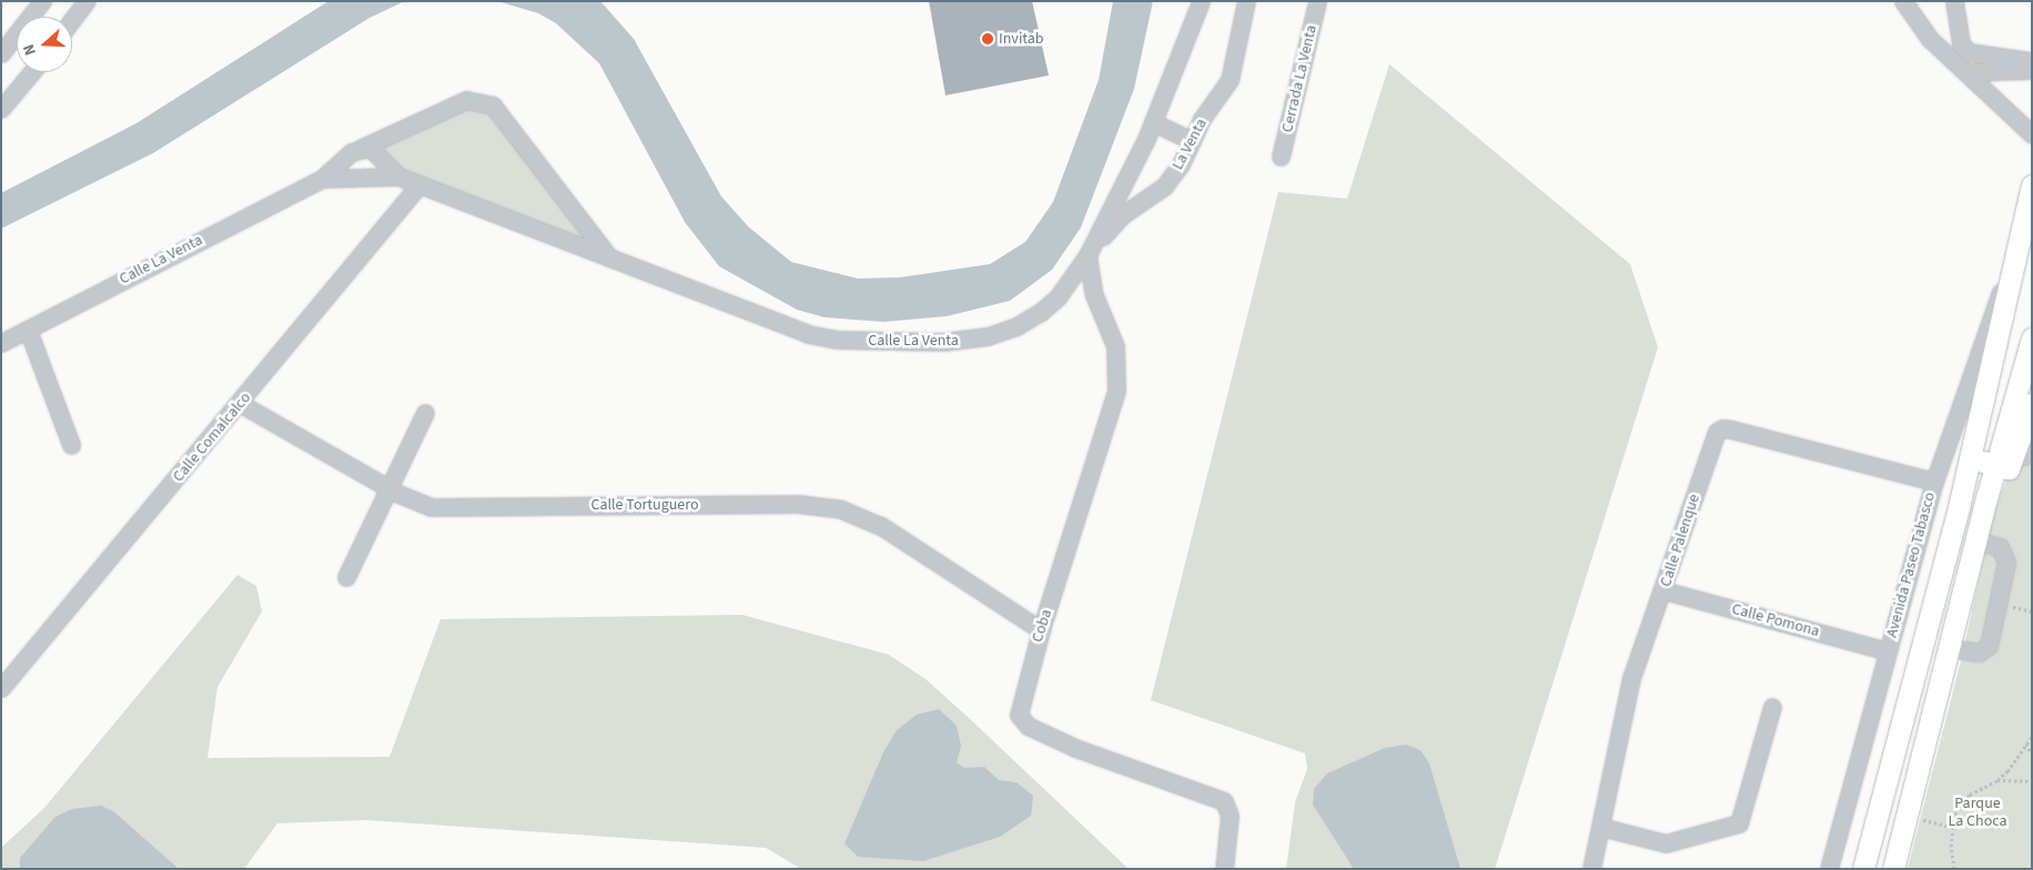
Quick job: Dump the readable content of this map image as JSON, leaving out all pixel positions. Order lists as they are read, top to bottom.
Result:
{
  "streets": {
    "main road": ["Avenida Paseo Tabasco"],
    "street": [
      "Cerrada La Venta",
      "La Venta",
      "Calle La Venta",
      "Calle Comalcalco",
      "Calle Tortuguero",
      "Calle Palenque",
      "Calle Pomona",
      "Coba"
    ]
  },
  "crossings": [
    ["La Venta", "Calle La Venta"],
    ["La Venta", "Coba"],
    ["Calle La Venta", "Calle Comalcalco"],
    ["Calle La Venta", "Coba"],
    ["Calle Comalcalco", "Calle Tortuguero"],
    ["Calle Tortuguero", "Coba"],
    ["Calle Palenque", "Avenida Paseo Tabasco"],
    ["Calle Palenque", "Calle Pomona"],
    ["Avenida Paseo Tabasco", "Calle Pomona"]
  ],
  "parks": ["Parque La Choca"],
  "places": ["Invitab"],
  "north": "left"
}
